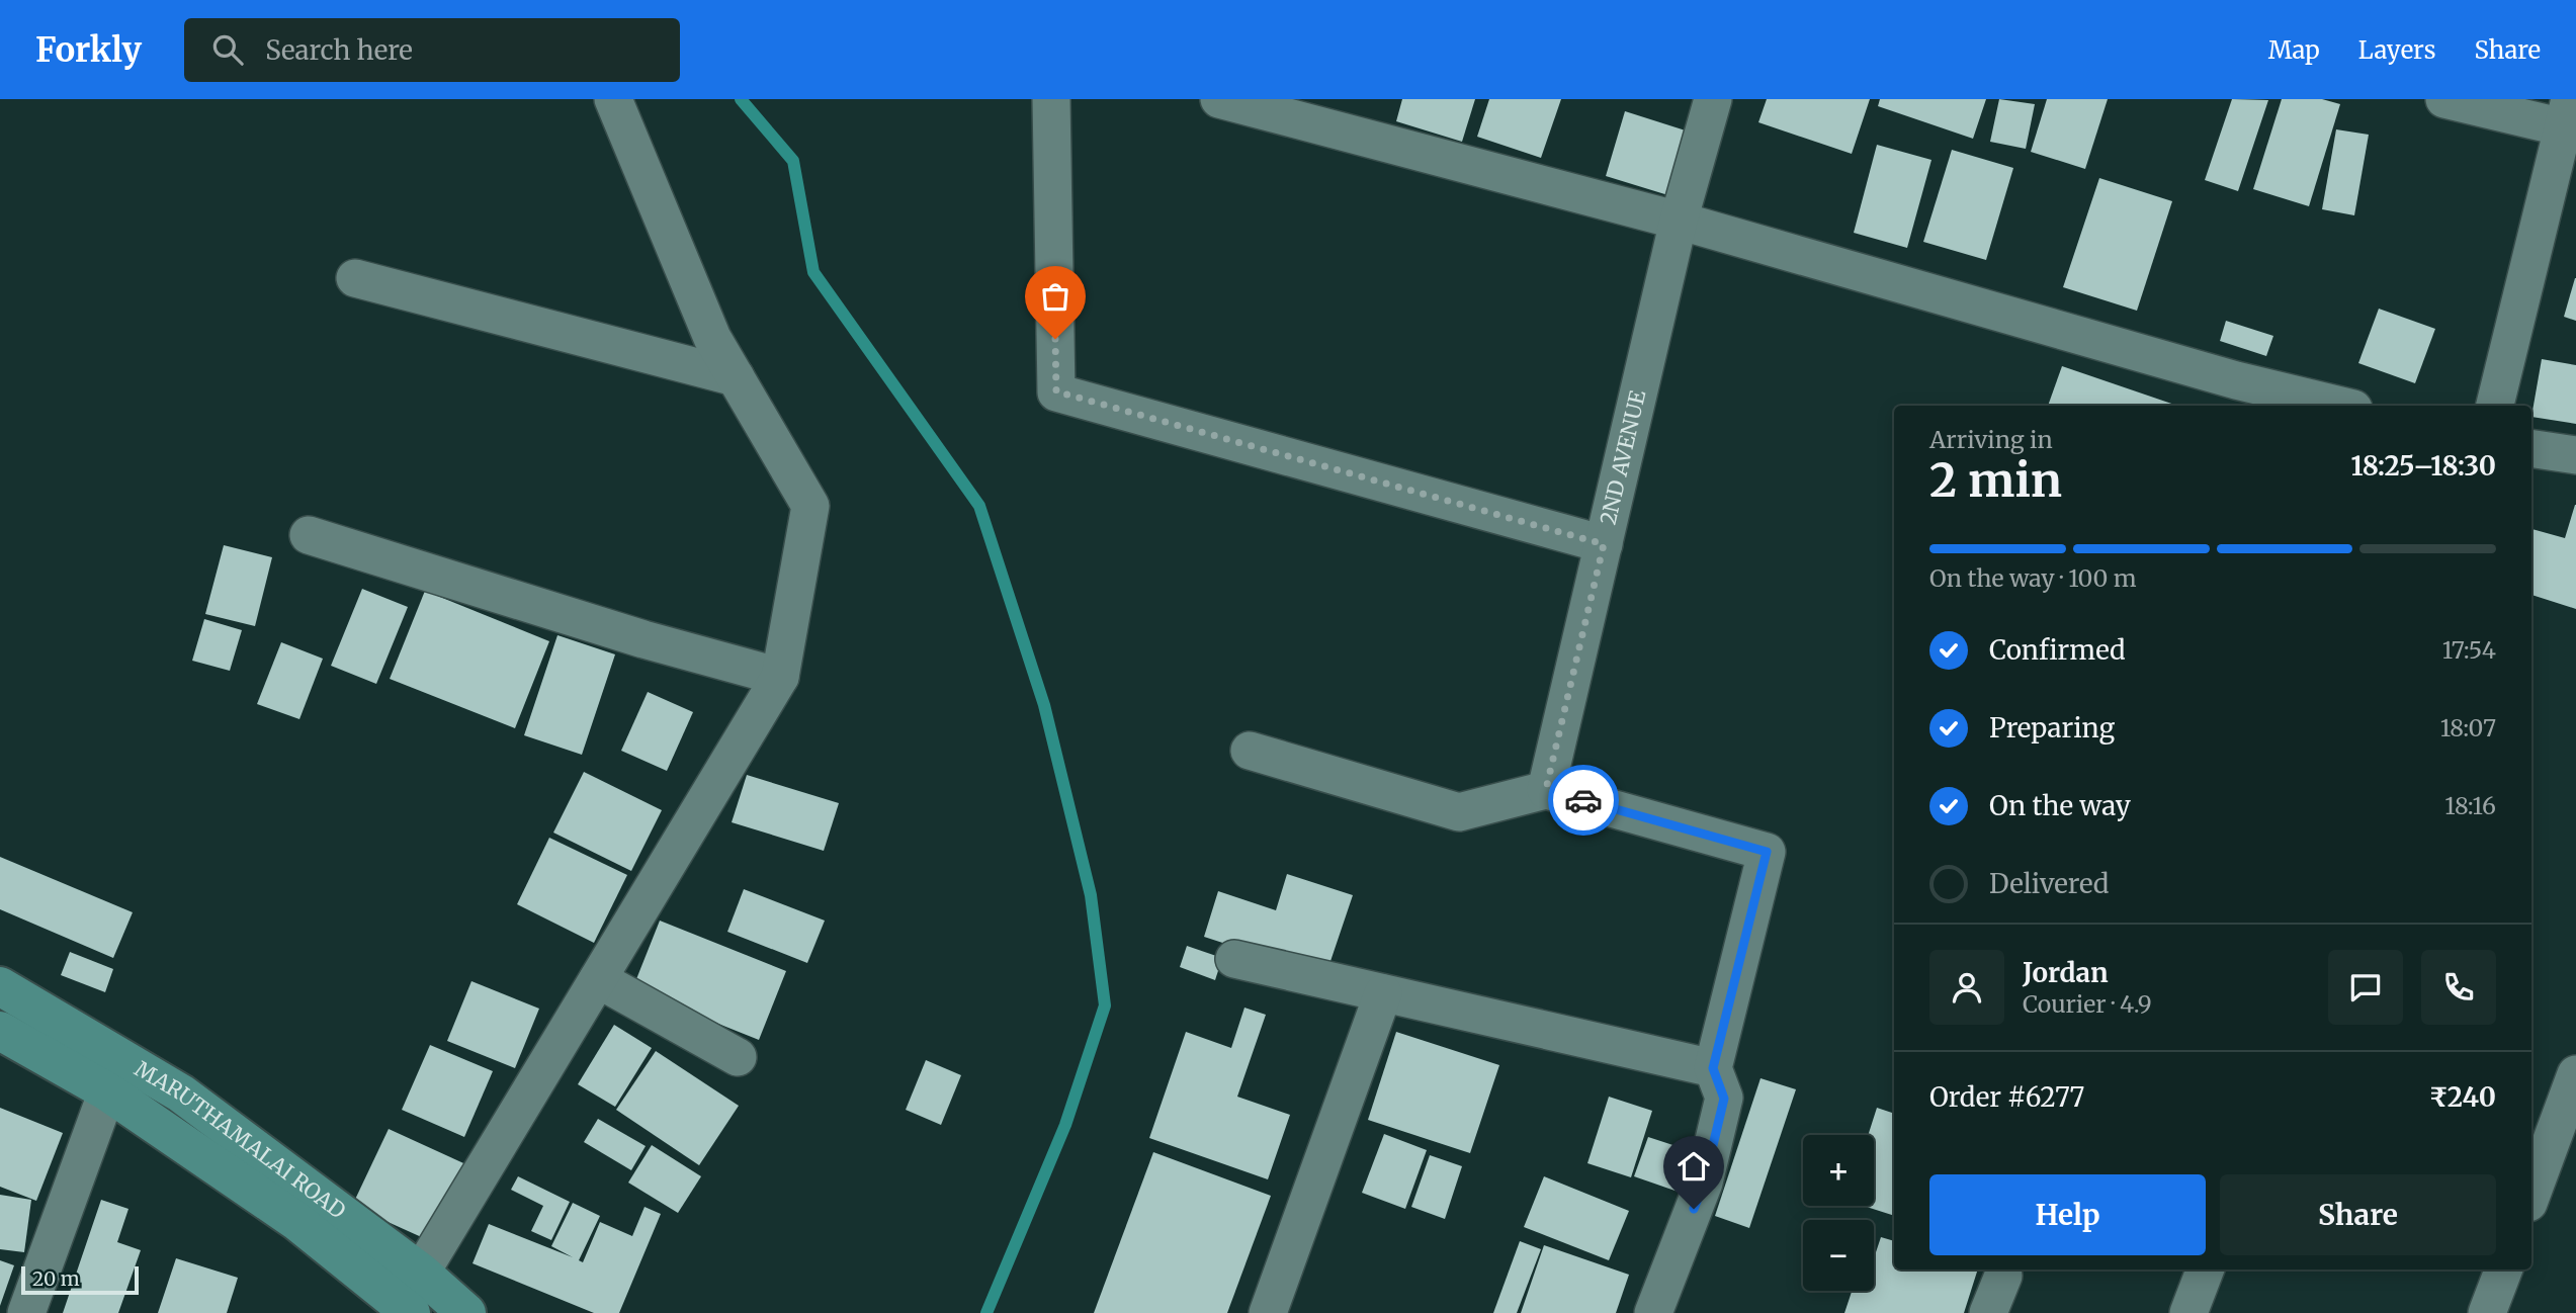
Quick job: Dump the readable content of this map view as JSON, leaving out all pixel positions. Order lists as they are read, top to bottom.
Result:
{
  "streets": {
    "main road": ["MARUTHAMALAI ROAD"],
    "street": ["2ND AVENUE"]
  },
  "scale_bar": "20 m",
  "page": {
    "header": "Forkly",
    "search": "Search here",
    "nav": ["Map", "Layers", "Share"],
    "heading": ["2 min", "Arriving in", "18:25–18:30"],
    "panel": [
      "Jordan",
      "Courier · 4.9",
      "Order #6277",
      "₹240"
    ],
    "bar": "On the way · 100 m",
    "list": [
      ["Confirmed", "17:54"],
      ["Preparing", "18:07"],
      ["On the way", "18:16"],
      "Delivered"
    ],
    "map_buttons": ["+", "−"],
    "buttons": ["Help", "Share"],
    "scale": "20 m"
  }
}
